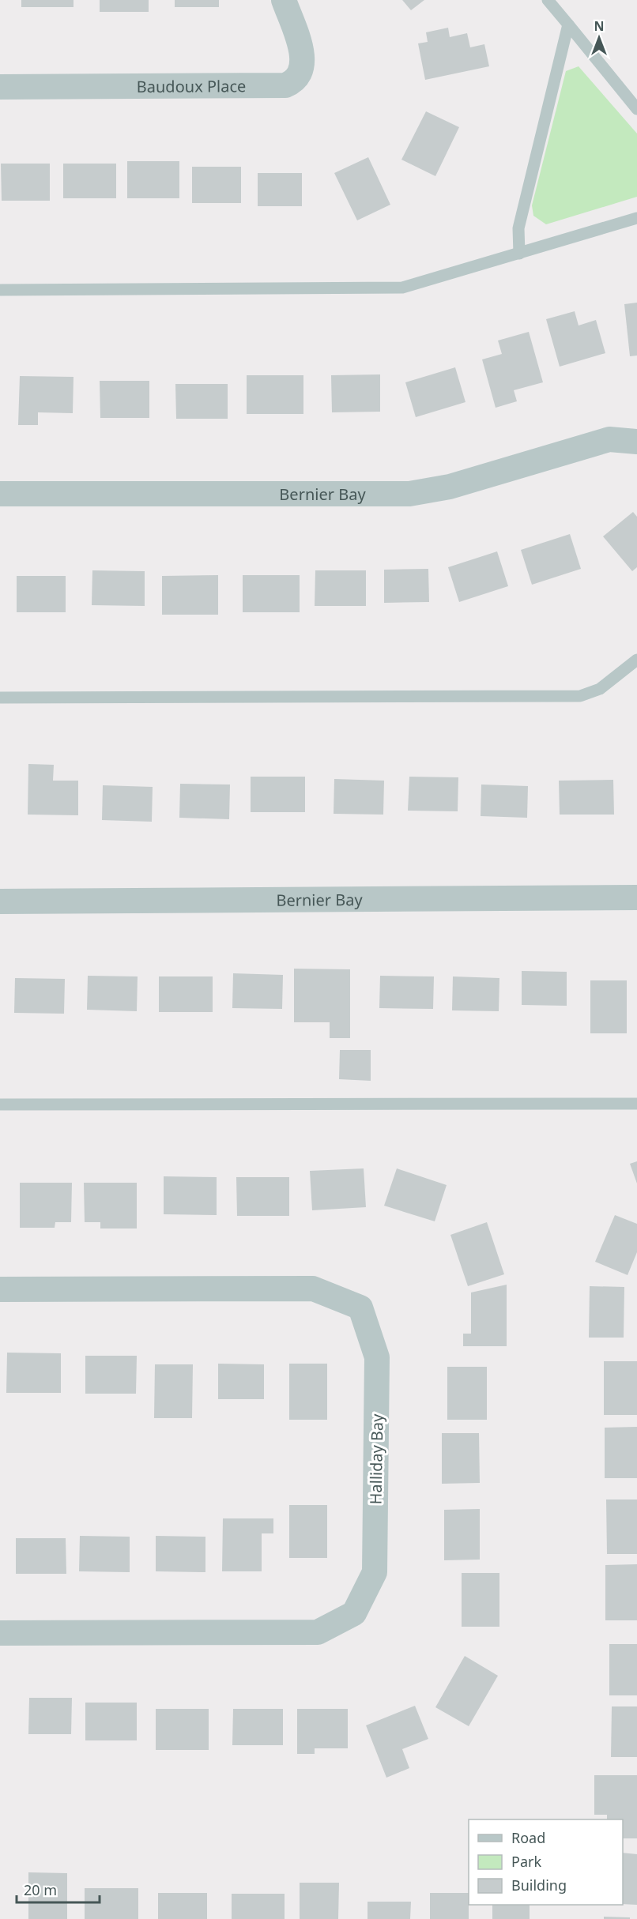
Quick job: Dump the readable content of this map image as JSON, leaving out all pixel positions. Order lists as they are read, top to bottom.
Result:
{
  "streets": {
    "street": ["Baudoux Place", "Bernier Bay", "Halliday Bay"]
  },
  "legend": ["Road", "Park", "Building"],
  "scale_bar": "20 m",
  "north": "top"
}
